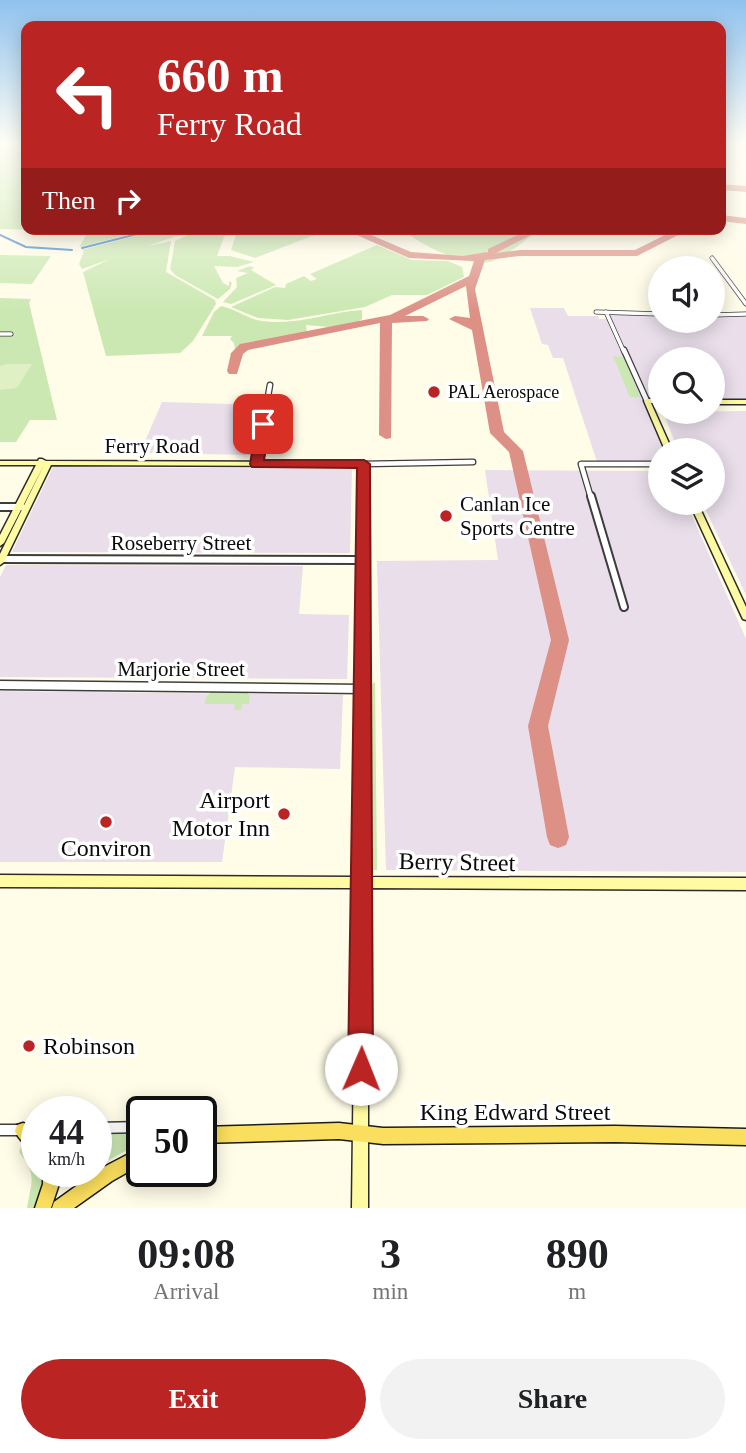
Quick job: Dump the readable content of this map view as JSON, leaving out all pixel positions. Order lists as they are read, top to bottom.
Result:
{
  "streets": {
    "main road": ["Ferry Road", "Berry Street", "King Edward Street"],
    "street": ["Roseberry Street", "Marjorie Street"]
  },
  "places": [
    "PAL Aerospace",
    "Canlan Ice Sports Centre",
    "Airport Motor Inn",
    "Conviron",
    "Robinson"
  ],
  "page": {
    "turn": ["660 m", "Ferry Road"],
    "then": "Then",
    "speed": "44 km/h",
    "limit": "50",
    "eta": [
      "09:08",
      "Arrival",
      "3",
      "min",
      "890",
      "m"
    ],
    "buttons": ["Exit", "Share"]
  }
}
